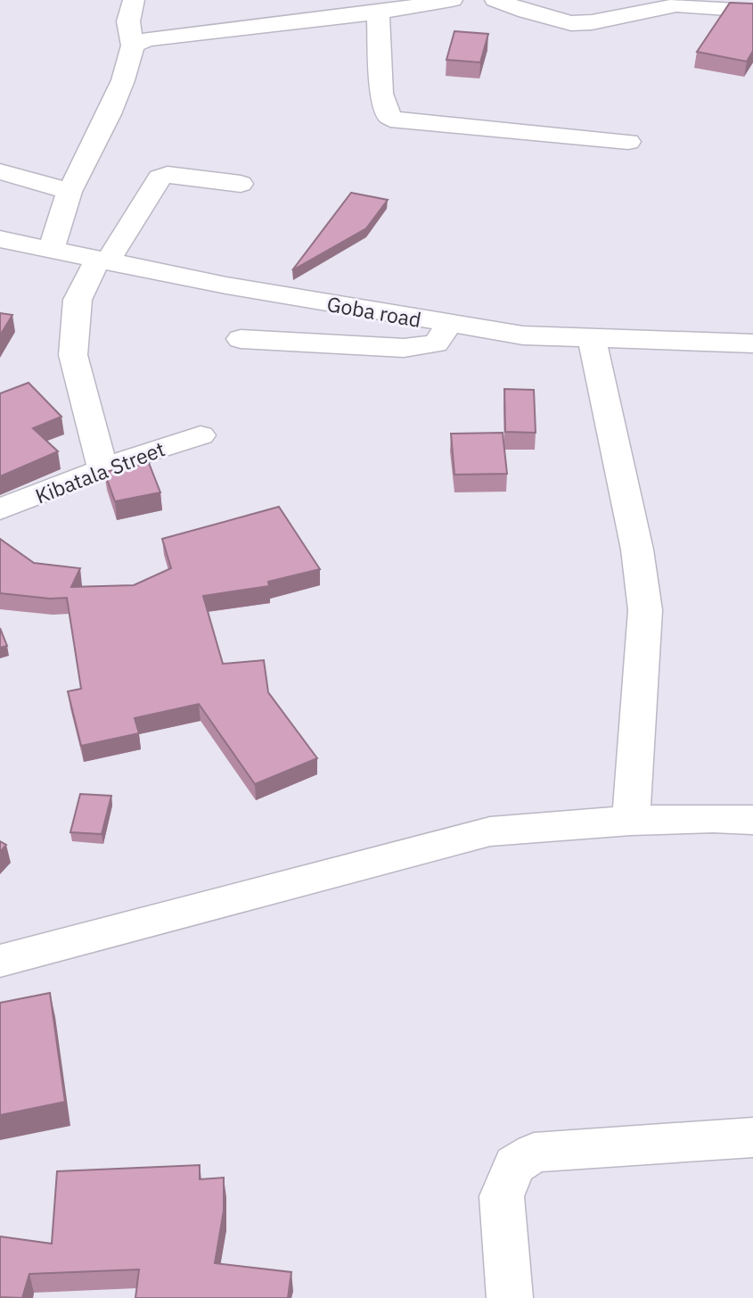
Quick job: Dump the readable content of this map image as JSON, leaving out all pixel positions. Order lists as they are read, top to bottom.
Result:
{
  "streets": {
    "street": ["Goba road", "Kibatala Street"]
  }
}
